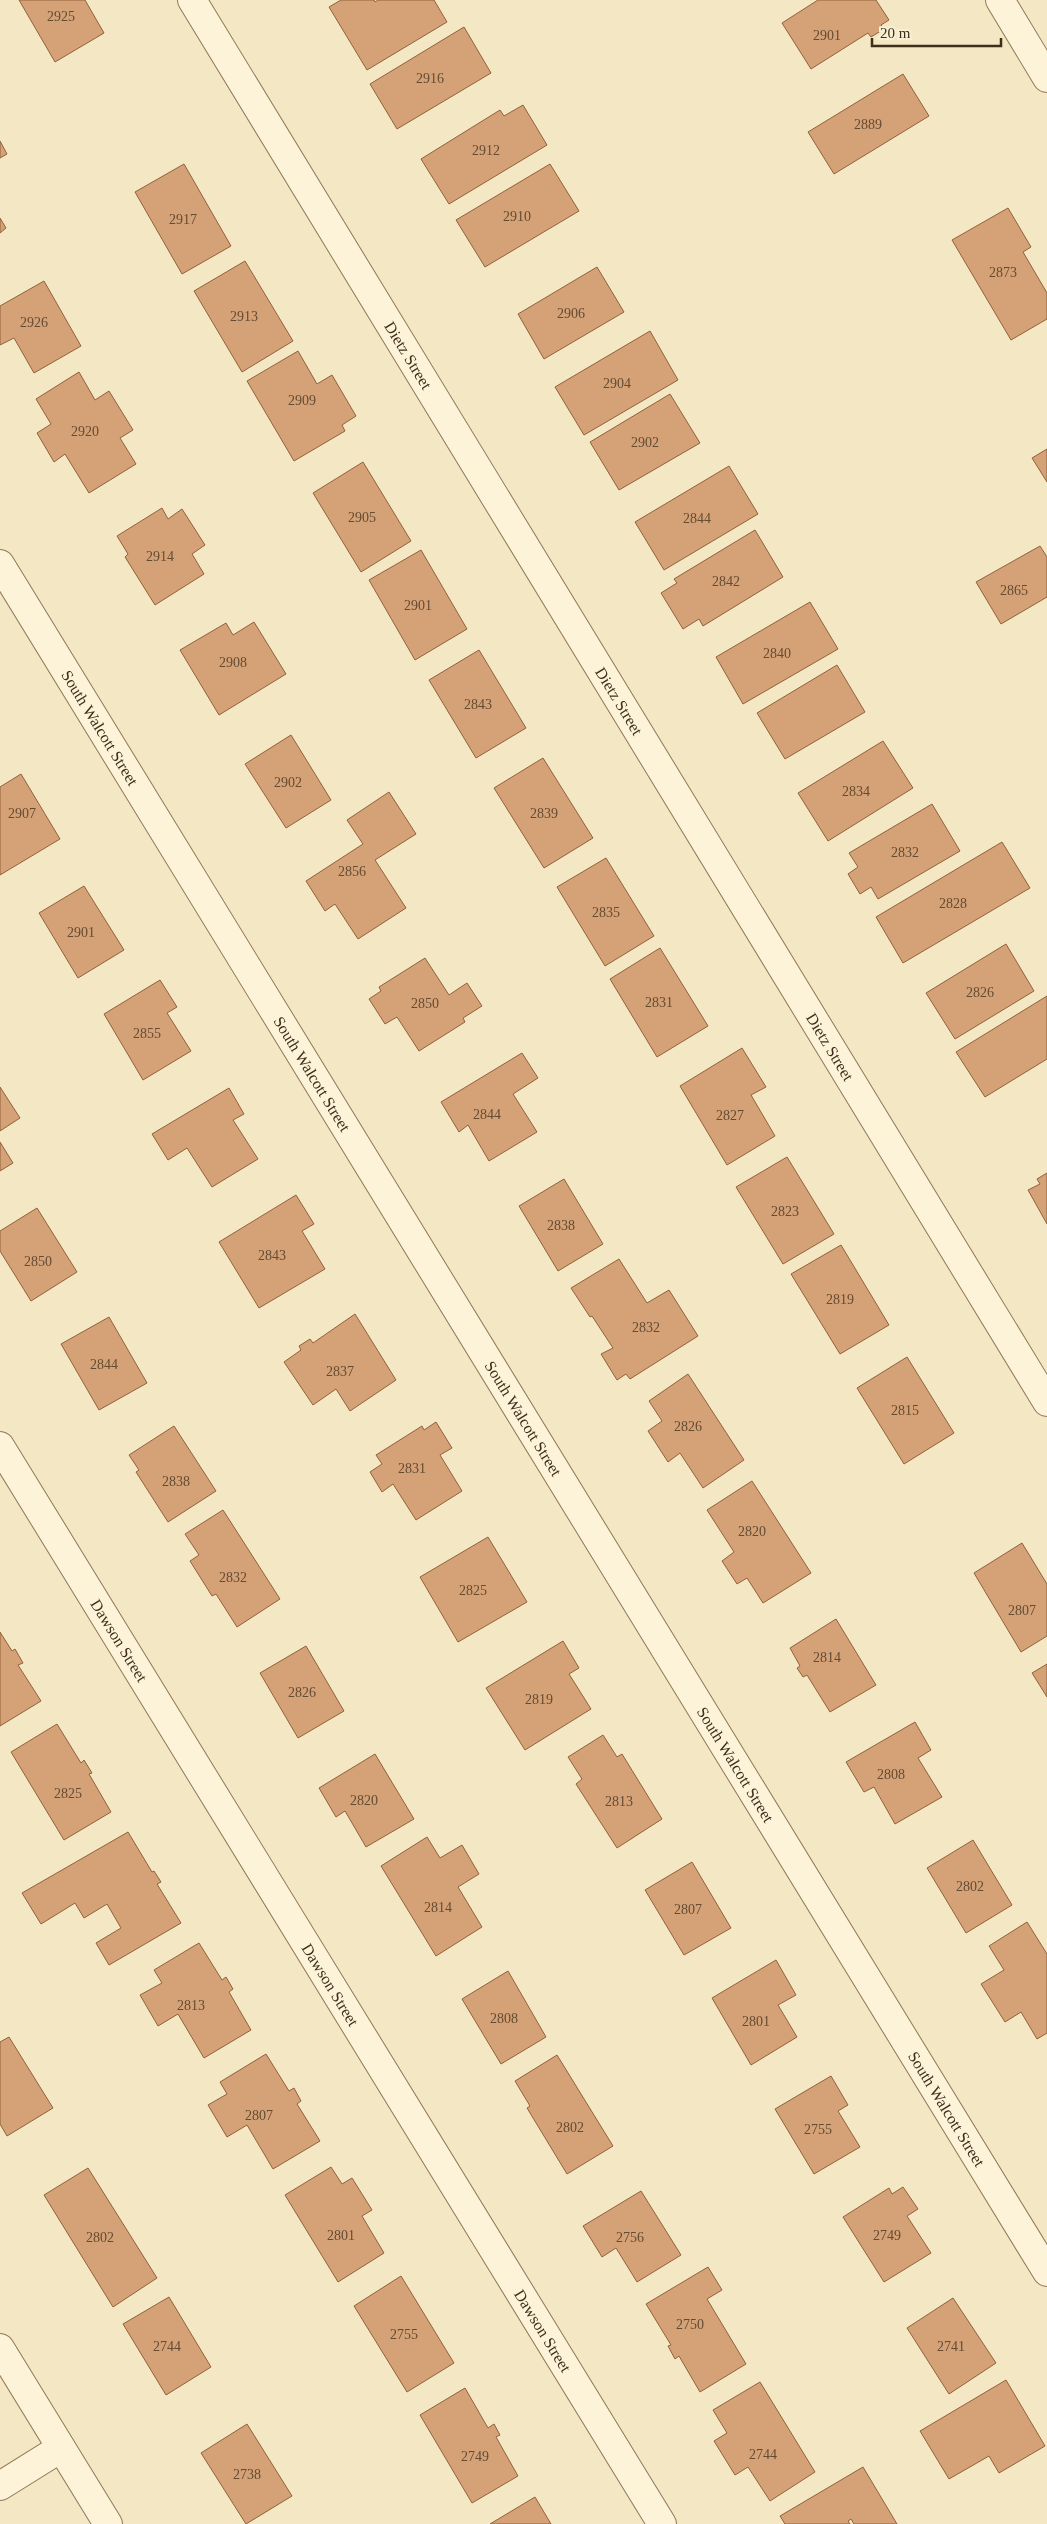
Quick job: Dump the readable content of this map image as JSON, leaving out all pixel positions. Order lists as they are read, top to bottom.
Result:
{
  "streets": {
    "street": ["Dietz Street", "South Walcott Street", "Dawson Street"]
  },
  "house_numbers": [
    "2925",
    "2901",
    "2916",
    "2889",
    "2912",
    "2910",
    "2917",
    "2873",
    "2906",
    "2913",
    "2926",
    "2904",
    "2909",
    "2920",
    "2902",
    "2905",
    "2844",
    "2914",
    "2842",
    "2865",
    "2901",
    "2840",
    "2908",
    "2843",
    "2902",
    "2834",
    "2907",
    "2839",
    "2832",
    "2856",
    "2828",
    "2835",
    "2901",
    "2826",
    "2831",
    "2850",
    "2855",
    "2844",
    "2827",
    "2823",
    "2838",
    "2843",
    "2850",
    "2819",
    "2832",
    "2844",
    "2837",
    "2815",
    "2826",
    "2831",
    "2838",
    "2820",
    "2832",
    "2825",
    "2807",
    "2814",
    "2826",
    "2819",
    "2808",
    "2825",
    "2820",
    "2813",
    "2802",
    "2814",
    "2807",
    "2813",
    "2808",
    "2801",
    "2807",
    "2802",
    "2755",
    "2801",
    "2749",
    "2802",
    "2756",
    "2750",
    "2755",
    "2744",
    "2741",
    "2744",
    "2749",
    "2738"
  ],
  "scale_bar": "20 m"
}
